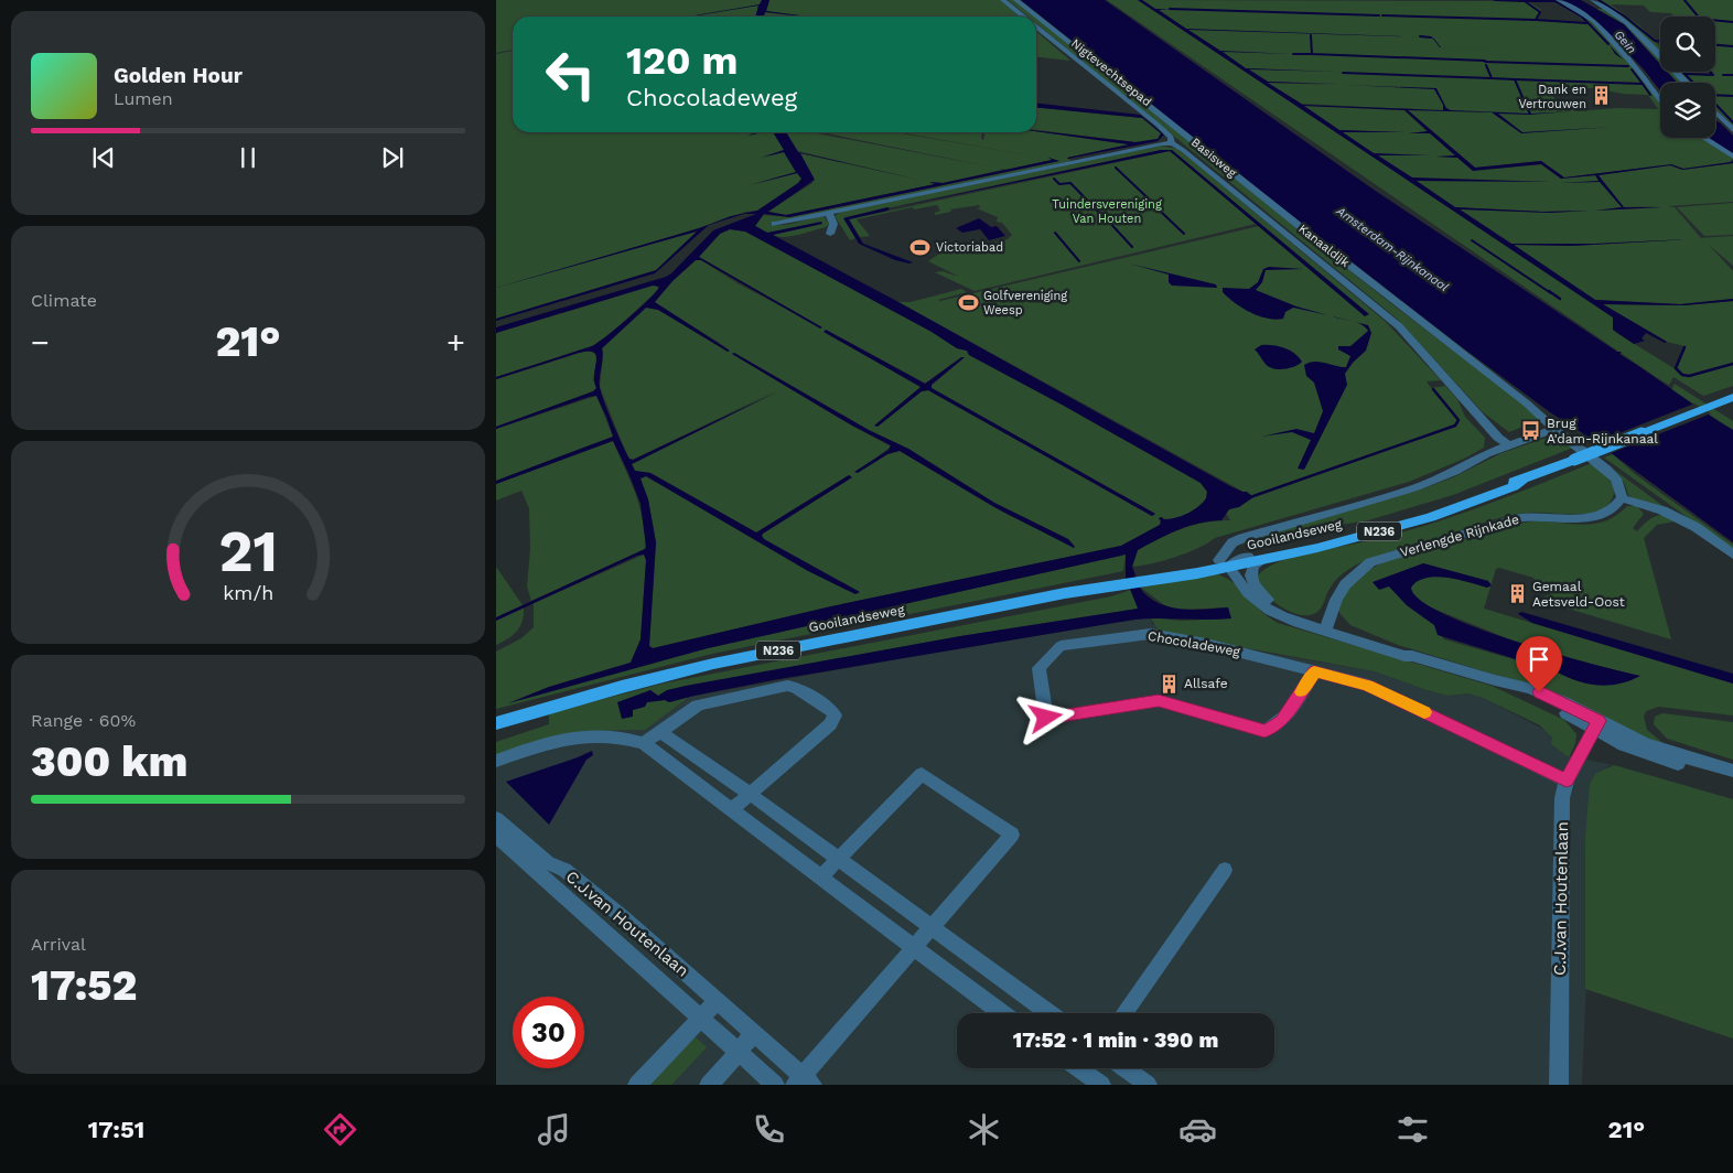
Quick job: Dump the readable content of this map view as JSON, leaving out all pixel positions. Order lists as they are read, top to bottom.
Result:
{
  "streets": {
    "main road": ["N236", "Gooilandseweg"],
    "street": [
      "Nigtevechtsepad",
      "Basisweg",
      "Kanaaldijk",
      "Verlengde Rijnkade",
      "Chocoladeweg",
      "C.J.van Houtenlaan"
    ]
  },
  "crossings": [
    ["Nigtevechtsepad", "Basisweg"],
    ["Kanaaldijk", "Verlengde Rijnkade"],
    ["Chocoladeweg", "C.J.van Houtenlaan"]
  ],
  "water": ["Gein", "Amsterdam-Rijnkanaal"],
  "parks": ["Tuindersvereniging Van Houten"],
  "places": {
    "building": ["Dank en Vertrouwen", "Gemaal Aetsveld-Oost", "Allsafe"],
    "sports": ["Victoriabad", "Golfvereniging Weesp"],
    "bus stop": ["Brug A'dam-Rijnkanaal"]
  },
  "page": {
    "turn": ["120 m", "Chocoladeweg"],
    "song": ["Golden Hour", "Lumen"],
    "tile": [
      "Climate",
      ["Range · 60%", "300 km"],
      ["Arrival", "17:52"]
    ],
    "heat": ["−", "21°", "+"],
    "limit": "30",
    "trip": "17:52 · 1 min · 390 m",
    "tabs": ["17:51", "21°"],
    "gauge": ["21", "km/h"]
  }
}
